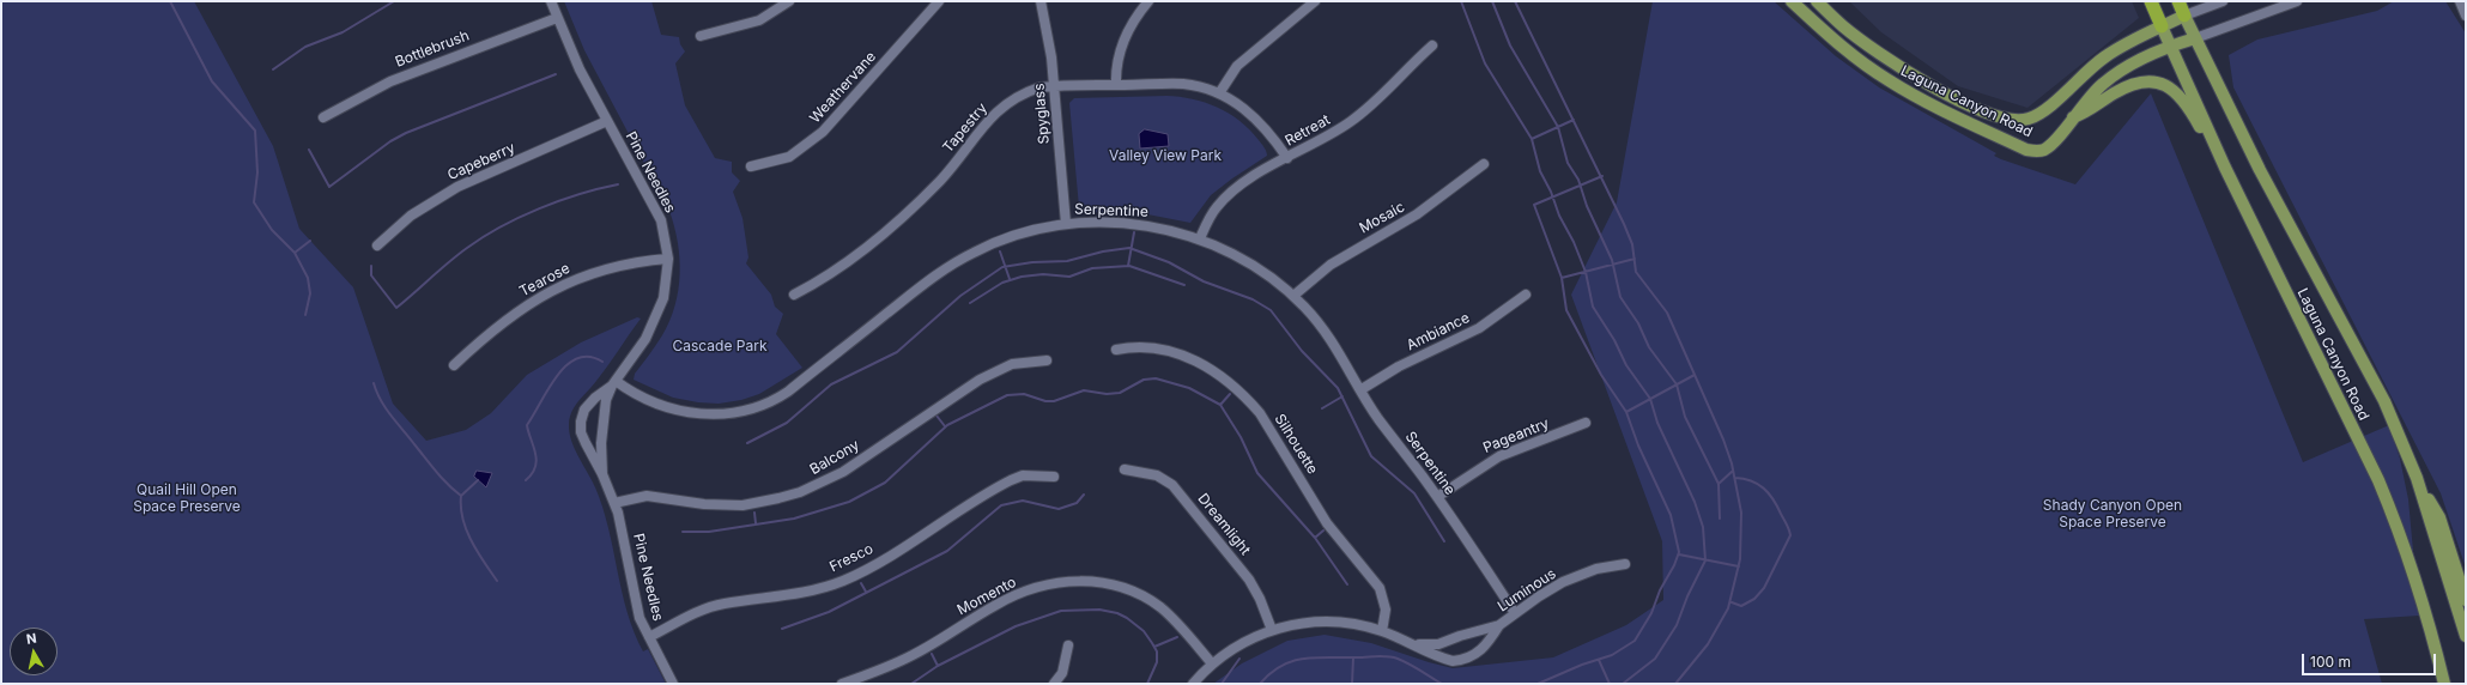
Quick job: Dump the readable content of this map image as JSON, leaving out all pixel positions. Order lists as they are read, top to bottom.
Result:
{
  "streets": {
    "main road": ["Laguna Canyon Road"],
    "street": [
      "Bottlebrush",
      "Weathervane",
      "Spyglass",
      "Tapestry",
      "Retreat",
      "Capeberry",
      "Pine Needles",
      "Serpentine",
      "Mosaic",
      "Tearose",
      "Ambiance",
      "Pageantry",
      "Silhouette",
      "Balcony",
      "Dreamlight",
      "Fresco",
      "Luminous",
      "Momento"
    ]
  },
  "crossings": [
    ["Bottlebrush", "Pine Needles"],
    ["Spyglass", "Tapestry"],
    ["Spyglass", "Serpentine"],
    ["Tapestry", "Retreat"],
    ["Retreat", "Serpentine"],
    ["Capeberry", "Pine Needles"],
    ["Pine Needles", "Serpentine"],
    ["Pine Needles", "Tearose"],
    ["Pine Needles", "Balcony"],
    ["Pine Needles", "Fresco"],
    ["Serpentine", "Mosaic"],
    ["Serpentine", "Ambiance"],
    ["Serpentine", "Pageantry"],
    ["Serpentine", "Luminous"],
    ["Silhouette", "Luminous"],
    ["Dreamlight", "Luminous"],
    ["Luminous", "Momento"]
  ],
  "parks": [
    "Valley View Park",
    "Cascade Park",
    "Quail Hill Open Space Preserve",
    "Shady Canyon Open Space Preserve"
  ],
  "scale_bar": "100 m",
  "north": "top"
}
